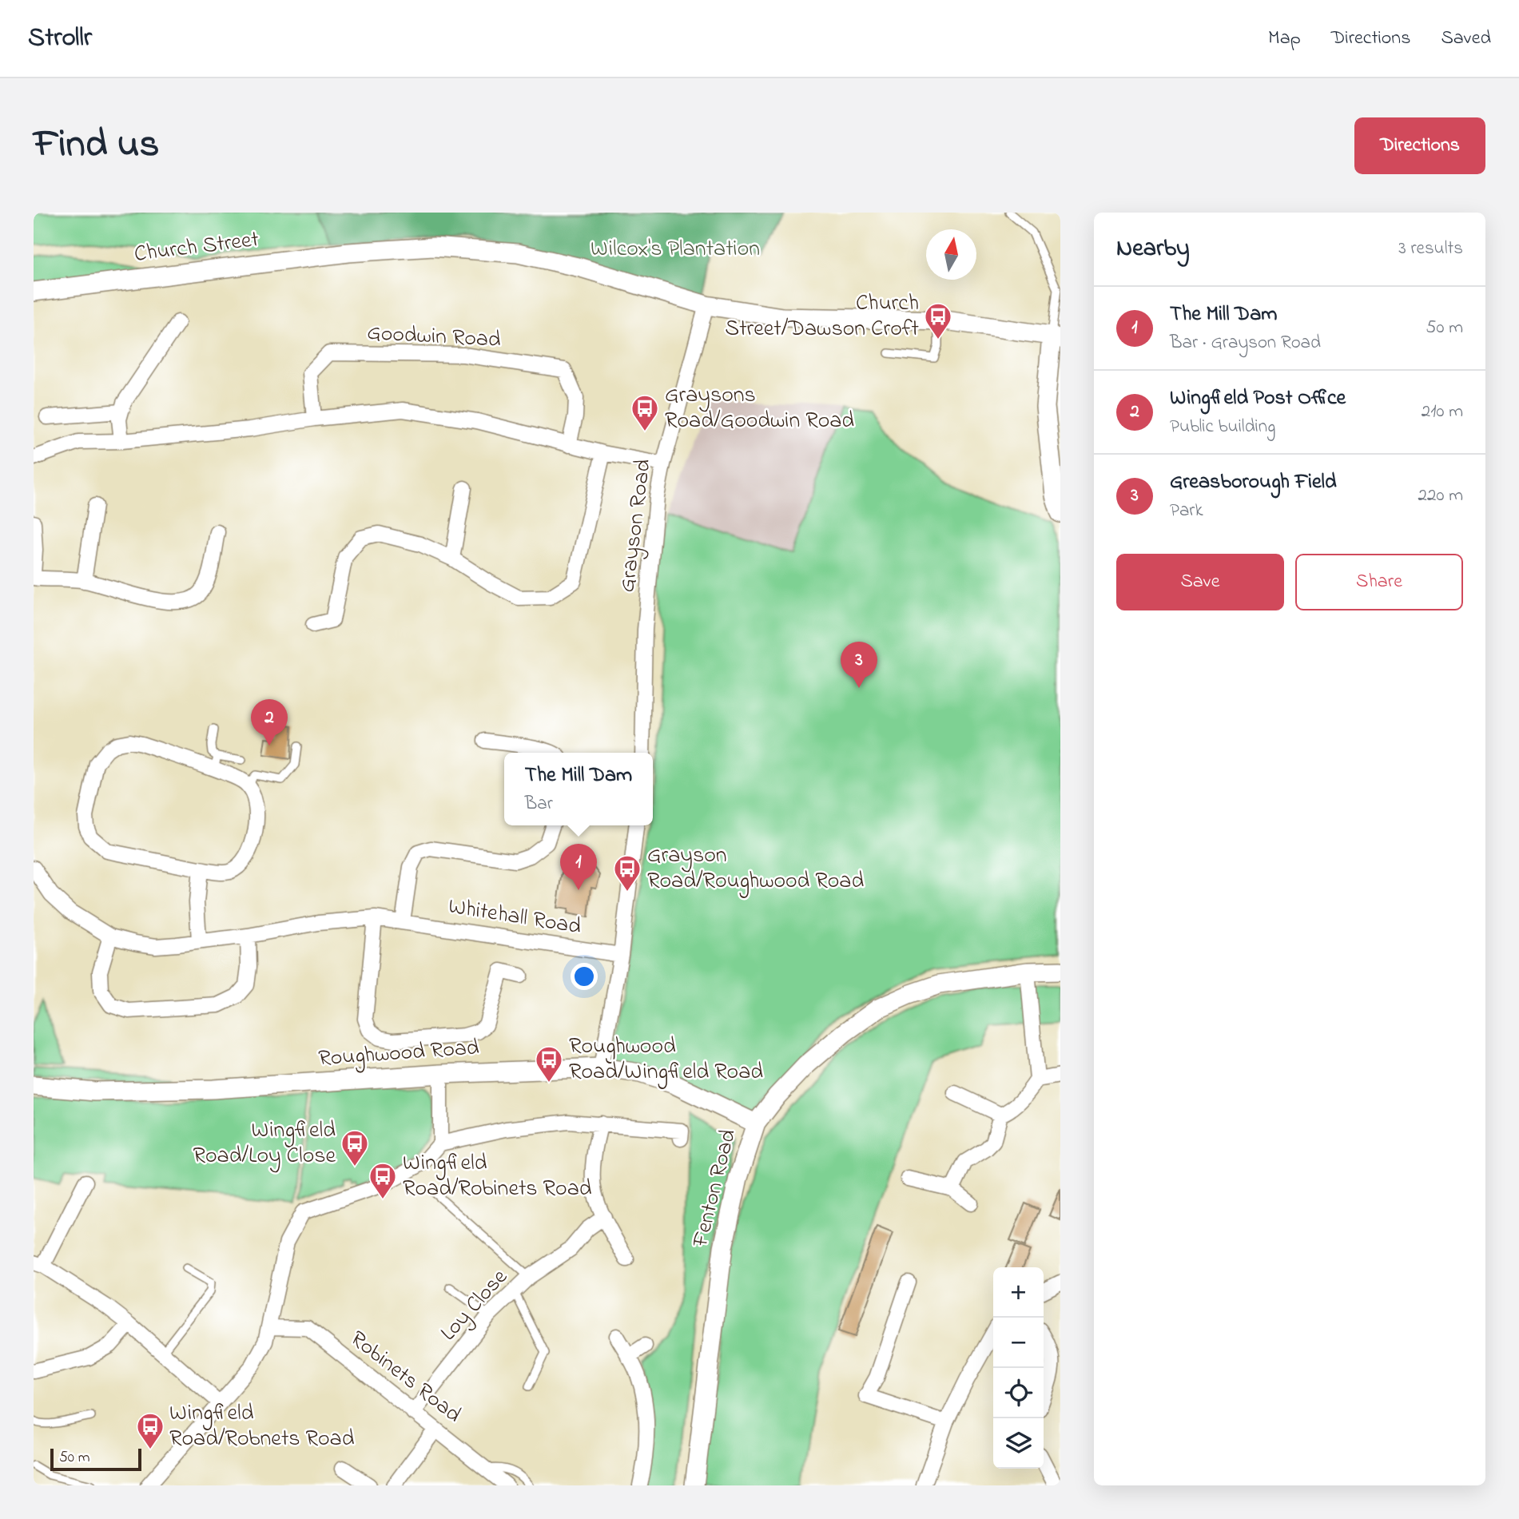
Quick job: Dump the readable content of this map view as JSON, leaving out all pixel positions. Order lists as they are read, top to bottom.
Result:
{
  "streets": {
    "street": [
      "Church Street",
      "Goodwin Road",
      "Grayson Road",
      "Whitehall Road",
      "Roughwood Road",
      "Fenton Road",
      "Loy Close",
      "Robinets Road"
    ]
  },
  "crossings": [
    ["Church Street", "Grayson Road"],
    ["Roughwood Road", "Fenton Road"],
    ["Loy Close", "Robinets Road"]
  ],
  "parks": ["Wilcox's Plantation"],
  "places": {
    "bus stop": [
      "Church Street/Dawson Croft",
      "Graysons Road/Goodwin Road",
      "Grayson Road/Roughwood Road",
      "Roughwood Road/Wingfield Road",
      "Wingfield Road/Loy Close",
      "Wingfield Road/Robinets Road",
      "Wingfield Road/Robnets Road"
    ]
  },
  "scale_bar": "50 m",
  "north": "top",
  "page": {
    "header": "Strollr",
    "nav": ["Map", "Directions", "Saved"],
    "title": "Find us",
    "buttons": [
      "Directions",
      ["Save", "Share"]
    ],
    "heading": ["Nearby", "3 results"],
    "list": [
      {
        "mark": "1",
        "name": "The Mill Dam",
        "note": "Bar · Grayson Road",
        "value": "50 m"
      },
      {
        "mark": "2",
        "name": "Wingfield Post Office",
        "note": "Public building",
        "value": "210 m"
      },
      {
        "mark": "3",
        "name": "Greasborough Field",
        "note": "Park",
        "value": "220 m"
      }
    ],
    "pins": ["3", "2", "1"],
    "popup": ["The Mill Dam", "Bar"],
    "map_buttons": ["+", "−"],
    "scale": "50 m"
  }
}
